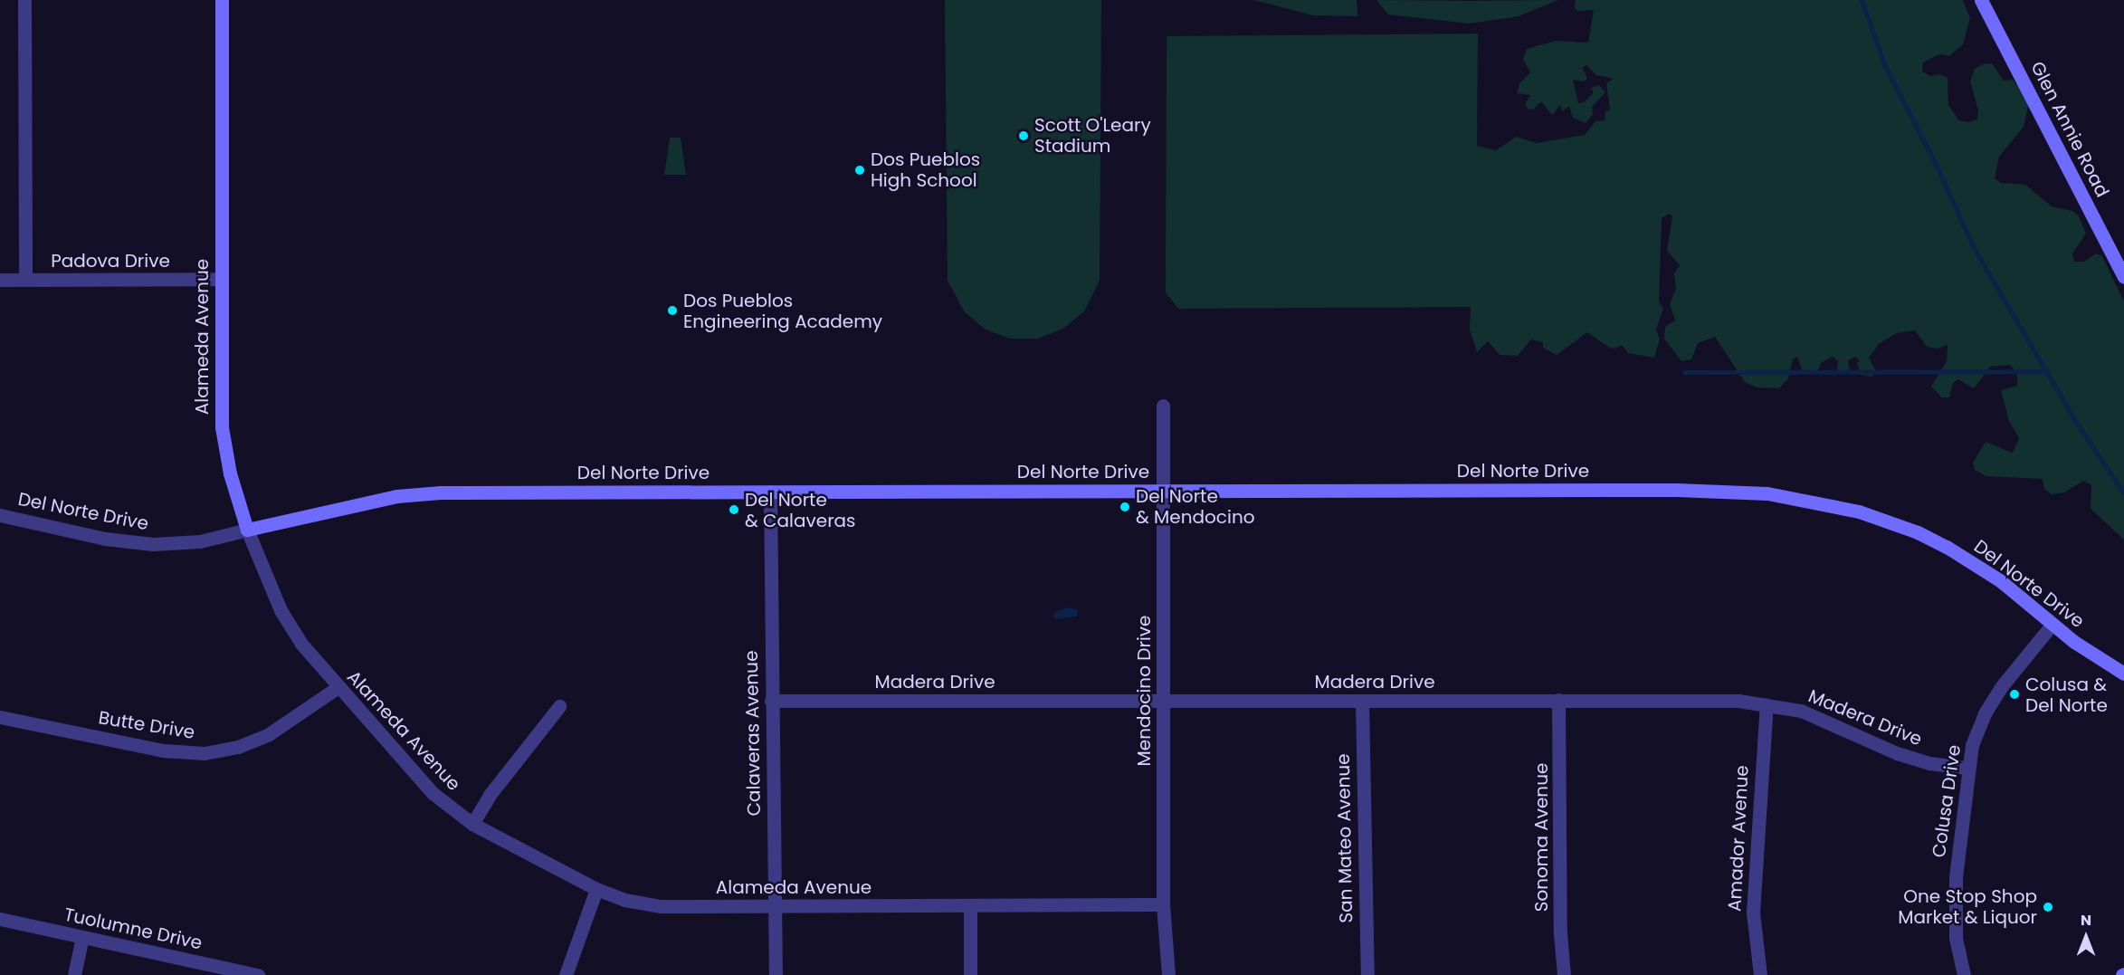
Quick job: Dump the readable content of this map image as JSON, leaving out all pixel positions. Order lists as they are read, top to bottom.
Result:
{
  "streets": {
    "street": [
      "Glen Annie Road",
      "Padova Drive",
      "Alameda Avenue",
      "Del Norte Drive",
      "Madera Drive",
      "Mendocino Drive",
      "Butte Drive",
      "Calaveras Avenue",
      "Colusa Drive",
      "Sonoma Avenue",
      "San Mateo Avenue",
      "Amador Avenue",
      "Tuolumne Drive"
    ]
  },
  "crossings": [
    ["Padova Drive", "Alameda Avenue"],
    ["Alameda Avenue", "Del Norte Drive"],
    ["Alameda Avenue", "Mendocino Drive"],
    ["Alameda Avenue", "Butte Drive"],
    ["Alameda Avenue", "Calaveras Avenue"],
    ["Del Norte Drive", "Mendocino Drive"],
    ["Del Norte Drive", "Calaveras Avenue"],
    ["Del Norte Drive", "Colusa Drive"],
    ["Madera Drive", "Mendocino Drive"],
    ["Madera Drive", "Calaveras Avenue"],
    ["Madera Drive", "Colusa Drive"],
    ["Madera Drive", "Sonoma Avenue"],
    ["Madera Drive", "San Mateo Avenue"],
    ["Madera Drive", "Amador Avenue"]
  ],
  "places": [
    "Scott O'Leary Stadium",
    "Dos Pueblos High School",
    "Dos Pueblos Engineering Academy",
    "Del Norte & Mendocino",
    "Del Norte & Calaveras",
    "Colusa & Del Norte",
    "One Stop Shop Market & Liquor"
  ],
  "north": "top"
}
